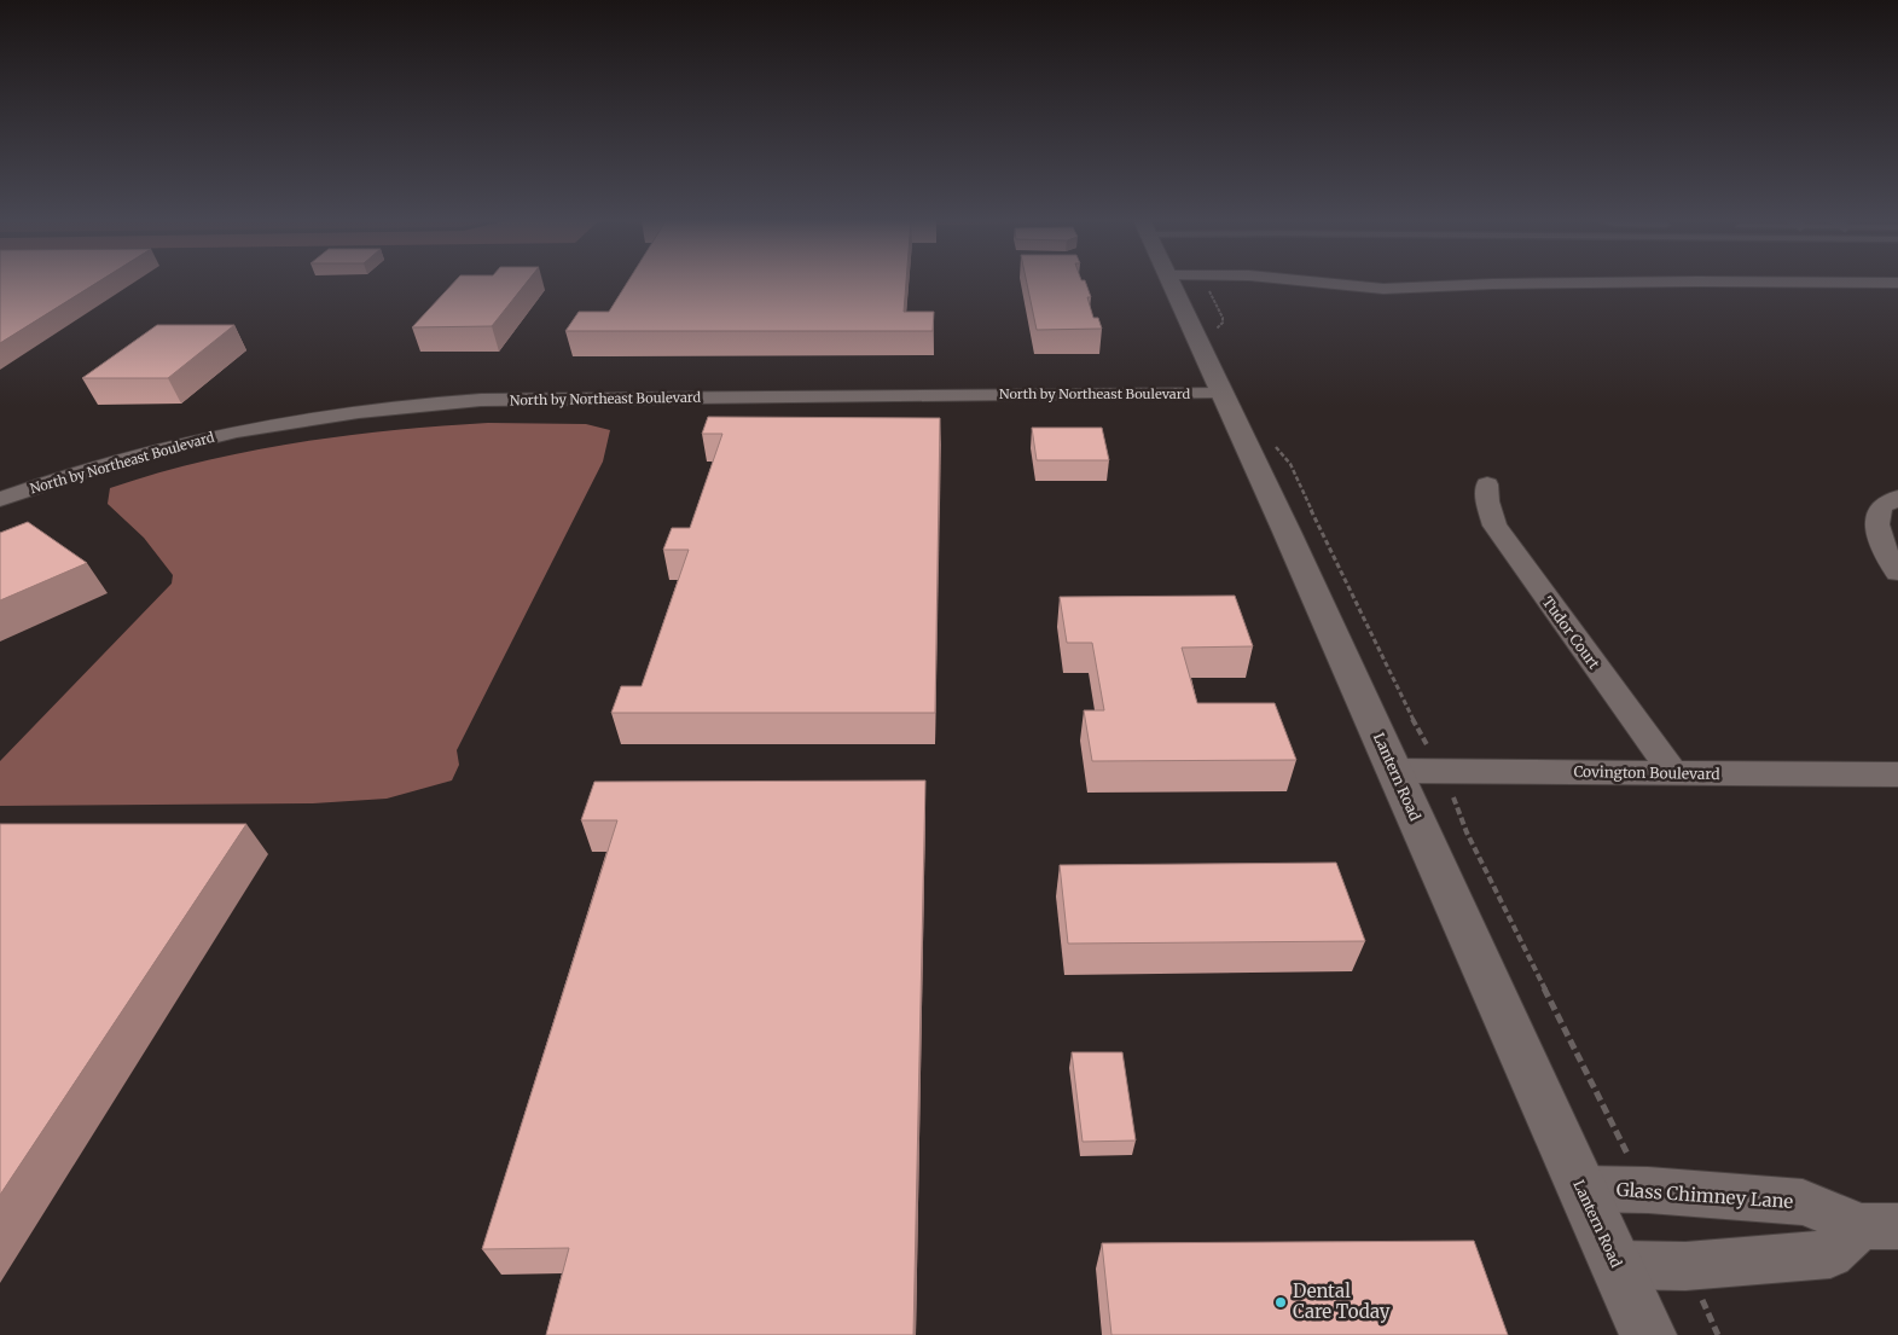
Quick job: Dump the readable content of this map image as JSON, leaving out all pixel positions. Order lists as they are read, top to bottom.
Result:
{
  "streets": {
    "street": [
      "North by Northeast Boulevard",
      "Tudor Court",
      "Covington Boulevard",
      "Lantern Road",
      "Glass Chimney Lane"
    ]
  },
  "crossings": [
    ["North by Northeast Boulevard", "Lantern Road"],
    ["Tudor Court", "Covington Boulevard"],
    ["Covington Boulevard", "Lantern Road"],
    ["Lantern Road", "Glass Chimney Lane"]
  ],
  "places": ["Dental Care Today"]
}
